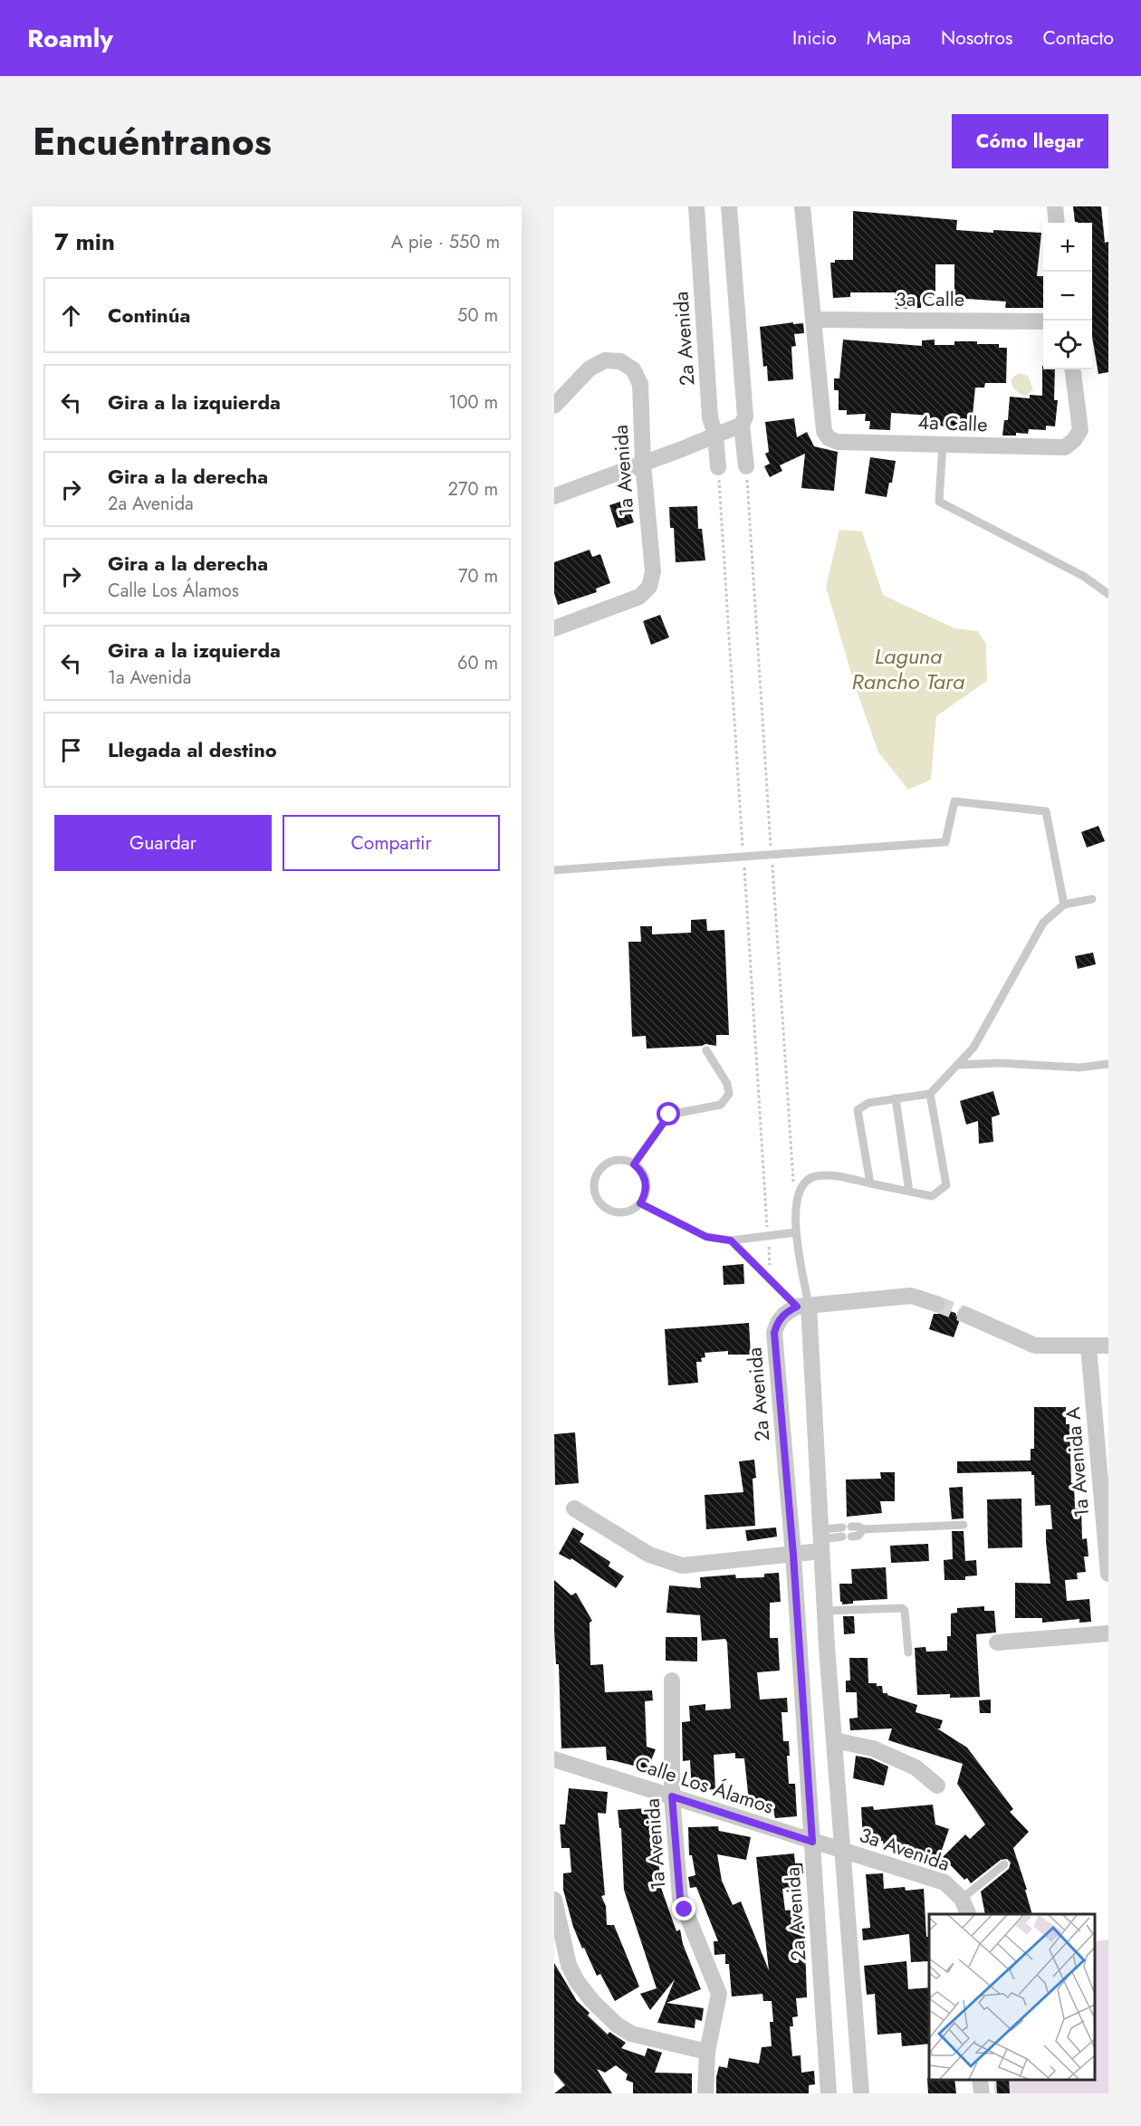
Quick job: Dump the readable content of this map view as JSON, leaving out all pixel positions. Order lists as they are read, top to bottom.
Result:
{
  "streets": {
    "street": [
      "3a Calle",
      "2a Avenida",
      "4a Calle",
      "1a Avenida",
      "1a Avenida A",
      "Calle Los Álamos",
      "3a Avenida"
    ]
  },
  "crossings": [
    ["3a Calle", "4a Calle"],
    ["2a Avenida", "Calle Los Álamos"],
    ["1a Avenida", "Calle Los Álamos"],
    ["Calle Los Álamos", "3a Avenida"]
  ],
  "water": ["Laguna Rancho Tara"],
  "page": {
    "header": "Roamly",
    "nav": [
      "Inicio",
      "Mapa",
      "Nosotros",
      "Contacto"
    ],
    "title": "Encuéntranos",
    "buttons": [
      "Cómo llegar",
      ["Guardar", "Compartir"]
    ],
    "heading": ["7 min", "A pie · 550 m"],
    "map_buttons": ["+", "−"],
    "list": [
      ["Continúa", "50 m"],
      ["Gira a la izquierda", "100 m"],
      ["Gira a la derecha", "2a Avenida", "270 m"],
      ["Gira a la derecha", "Calle Los Álamos", "70 m"],
      ["Gira a la izquierda", "1a Avenida", "60 m"],
      "Llegada al destino"
    ]
  }
}
